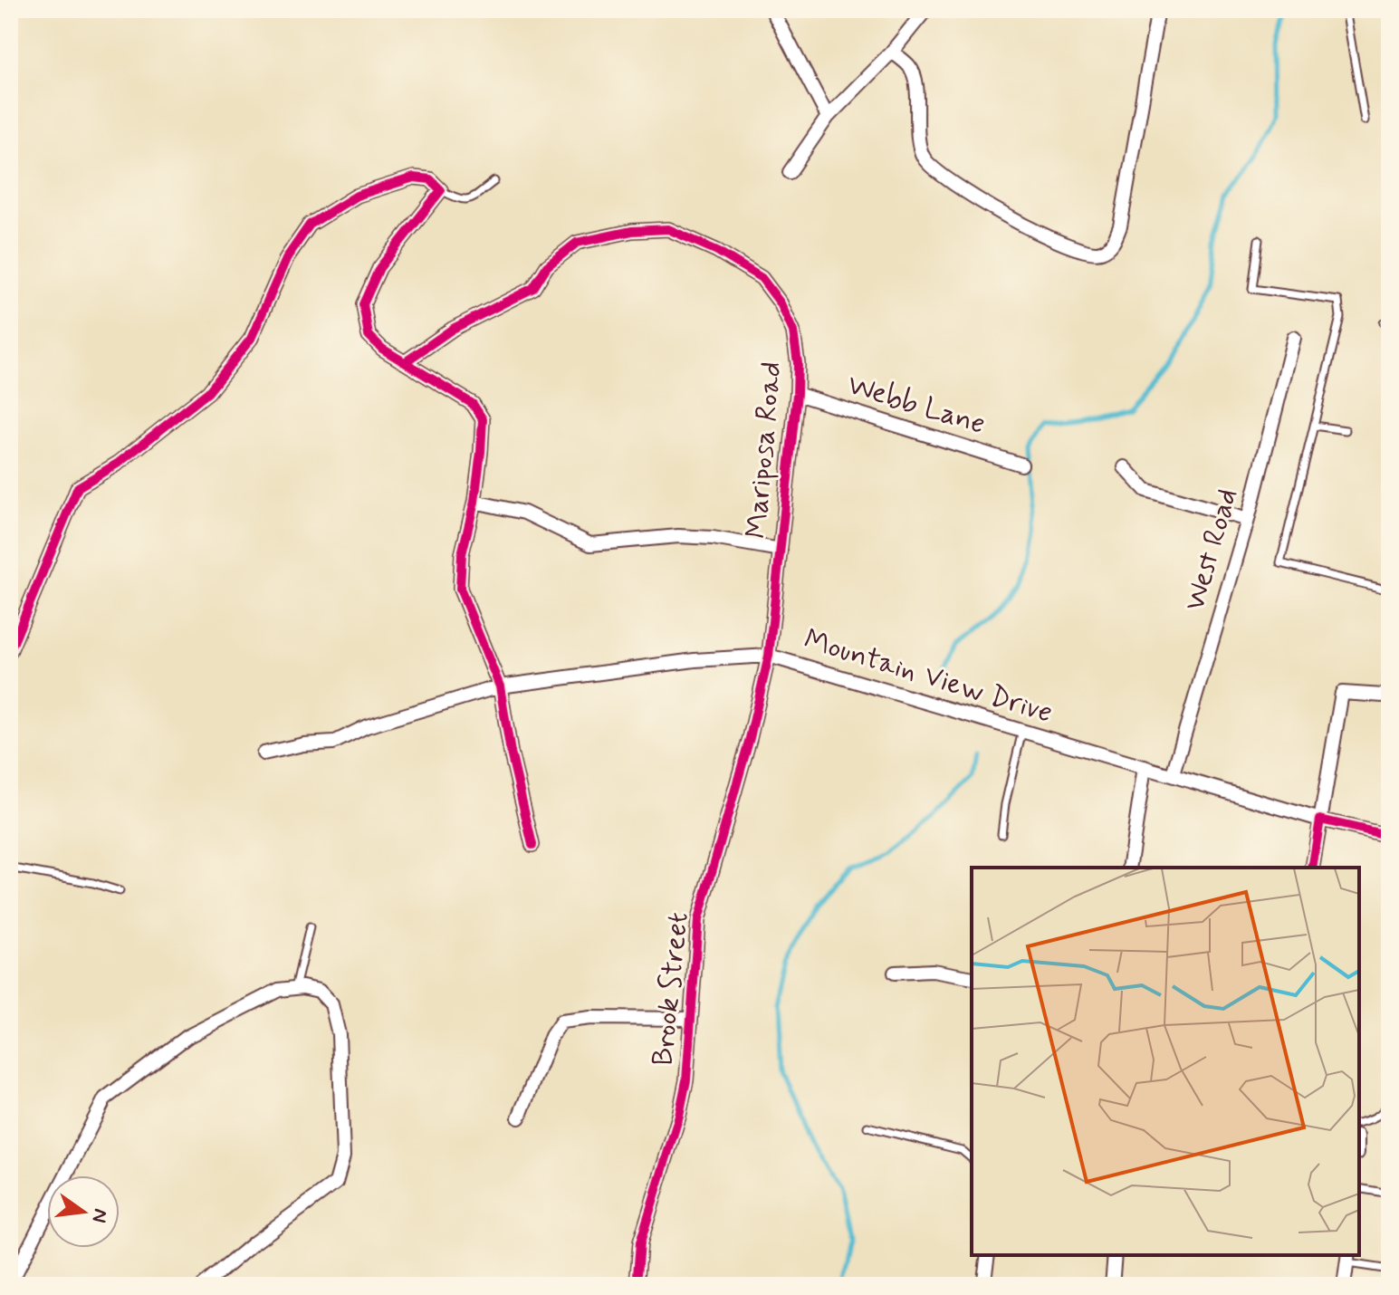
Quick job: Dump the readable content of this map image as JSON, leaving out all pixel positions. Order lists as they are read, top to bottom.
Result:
{
  "streets": {
    "street": [
      "Webb Lane",
      "Mariposa Road",
      "West Road",
      "Mountain View Drive",
      "Brook Street"
    ]
  },
  "crossings": [
    ["Webb Lane", "Mariposa Road"],
    ["Mariposa Road", "Mountain View Drive"],
    ["Mariposa Road", "Brook Street"],
    ["West Road", "Mountain View Drive"],
    ["Mountain View Drive", "Brook Street"]
  ],
  "north": "right"
}
